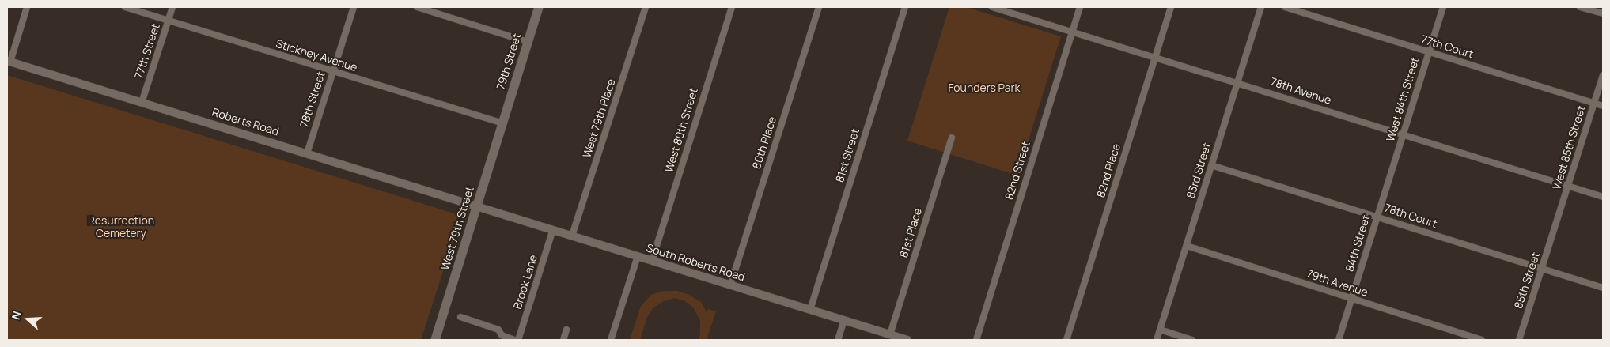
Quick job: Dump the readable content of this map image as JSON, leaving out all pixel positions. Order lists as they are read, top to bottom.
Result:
{
  "streets": {
    "main road": ["79th Street", "West 79th Street"],
    "street": [
      "77th Court",
      "77th Street",
      "Stickney Avenue",
      "78th Avenue",
      "78th Street",
      "West 84th Street",
      "West 79th Place",
      "Roberts Road",
      "West 80th Street",
      "80th Place",
      "West 85th Street",
      "81st Street",
      "82nd Street",
      "82nd Place",
      "83rd Street",
      "78th Court",
      "81st Place",
      "84th Street",
      "South Roberts Road",
      "85th Street",
      "Brook Lane",
      "79th Avenue"
    ]
  },
  "crossings": [
    ["77th Court", "West 84th Street"],
    ["77th Court", "West 85th Street"],
    ["77th Street", "Stickney Avenue"],
    ["77th Street", "Roberts Road"],
    ["Stickney Avenue", "79th Street"],
    ["Stickney Avenue", "78th Street"],
    ["Stickney Avenue", "West 79th Street"],
    ["79th Street", "West 79th Street"],
    ["78th Avenue", "West 84th Street"],
    ["78th Avenue", "West 85th Street"],
    ["78th Avenue", "82nd Street"],
    ["78th Avenue", "82nd Place"],
    ["78th Avenue", "83rd Street"],
    ["78th Street", "Roberts Road"],
    ["West 84th Street", "84th Street"],
    ["West 79th Place", "South Roberts Road"],
    ["Roberts Road", "West 79th Street"],
    ["Roberts Road", "South Roberts Road"],
    ["West 80th Street", "South Roberts Road"],
    ["80th Place", "South Roberts Road"],
    ["West 85th Street", "85th Street"],
    ["81st Street", "South Roberts Road"],
    ["83rd Street", "78th Court"],
    ["83rd Street", "79th Avenue"],
    ["78th Court", "84th Street"],
    ["78th Court", "85th Street"],
    ["West 79th Street", "South Roberts Road"],
    ["81st Place", "South Roberts Road"],
    ["84th Street", "79th Avenue"],
    ["South Roberts Road", "Brook Lane"]
  ],
  "parks": ["Founders Park", "Resurrection Cemetery"],
  "north": "left"
}
